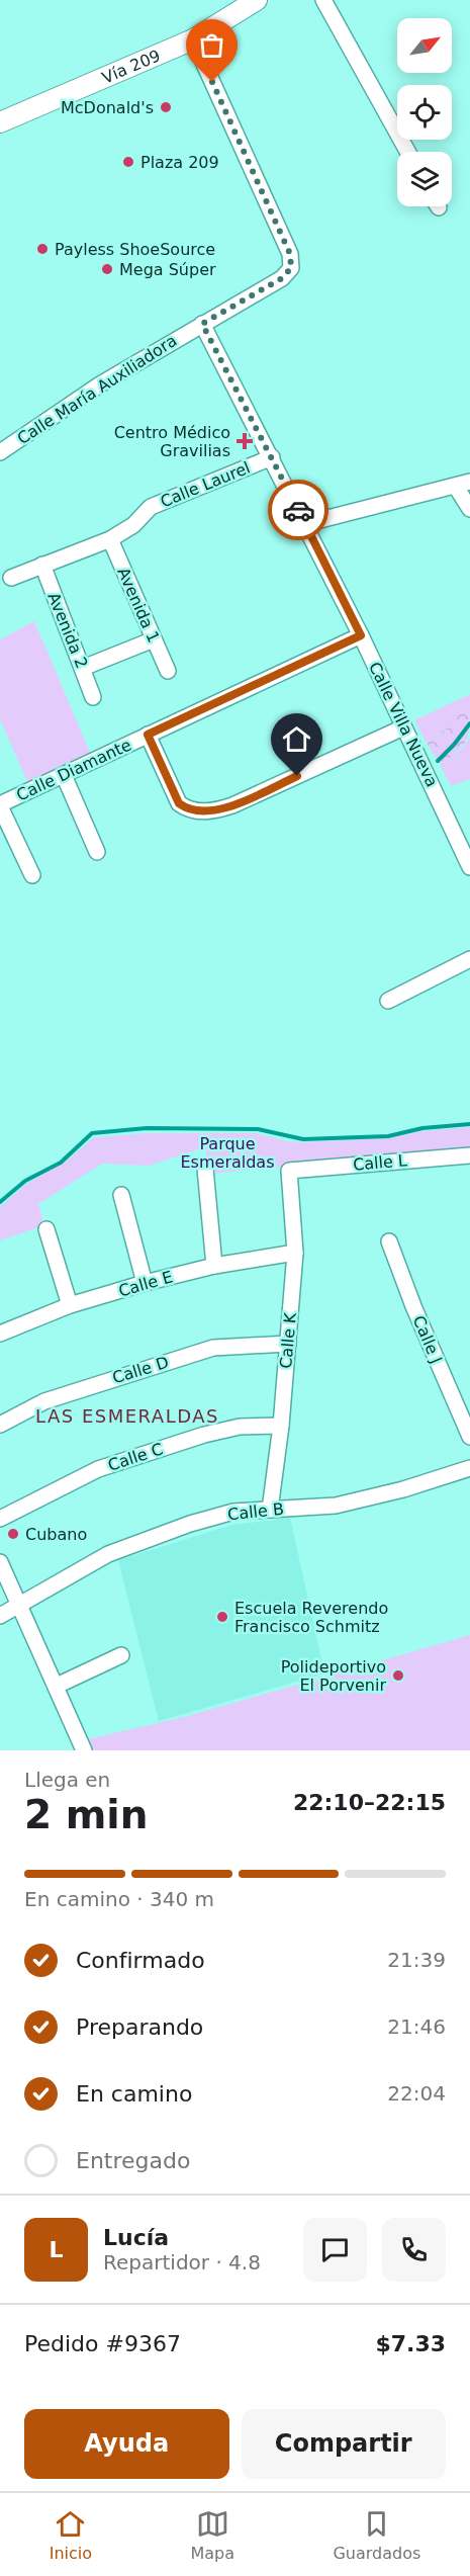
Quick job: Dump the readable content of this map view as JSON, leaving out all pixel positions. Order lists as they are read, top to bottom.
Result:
{
  "streets": {
    "main road": ["Vía 209"],
    "street": [
      "Calle María Auxiliadora",
      "Calle Laurel",
      "Avenida 1",
      "Avenida 2",
      "Calle Villa Nueva",
      "Calle Diamante",
      "Calle L",
      "Calle E",
      "Calle J",
      "Calle K",
      "Calle D",
      "Calle C",
      "Calle B"
    ]
  },
  "crossings": [
    ["Vía 209", "Calle María Auxiliadora"],
    ["Calle María Auxiliadora", "Calle Villa Nueva"],
    ["Calle Laurel", "Avenida 1"],
    ["Calle Laurel", "Avenida 2"],
    ["Calle Laurel", "Calle Villa Nueva"],
    ["Calle Villa Nueva", "Calle Diamante"],
    ["Calle L", "Calle K"],
    ["Calle E", "Calle K"],
    ["Calle K", "Calle D"],
    ["Calle K", "Calle C"],
    ["Calle K", "Calle B"]
  ],
  "districts": ["LAS ESMERALDAS"],
  "parks": ["Parque Esmeraldas"],
  "places": {
    "other": [
      "McDonald's",
      "Plaza 209",
      "Payless ShoeSource",
      "Mega Súper",
      "Cubano",
      "Escuela Reverendo Francisco Schmitz",
      "Polideportivo El Porvenir"
    ],
    "health": ["Centro Médico Gravilias"]
  },
  "north": "top right",
  "page": {
    "heading": ["2 min", "Llega en", "22:10–22:15"],
    "panel": [
      "Lucía",
      "Repartidor · 4.8",
      "Pedido #9367",
      "$7.33"
    ],
    "bar": "En camino · 340 m",
    "list": [
      ["Confirmado", "21:39"],
      ["Preparando", "21:46"],
      ["En camino", "22:04"],
      "Entregado"
    ],
    "round": "L",
    "buttons": ["Ayuda", "Compartir"],
    "tabs": ["Inicio", "Mapa", "Guardados"]
  }
}
